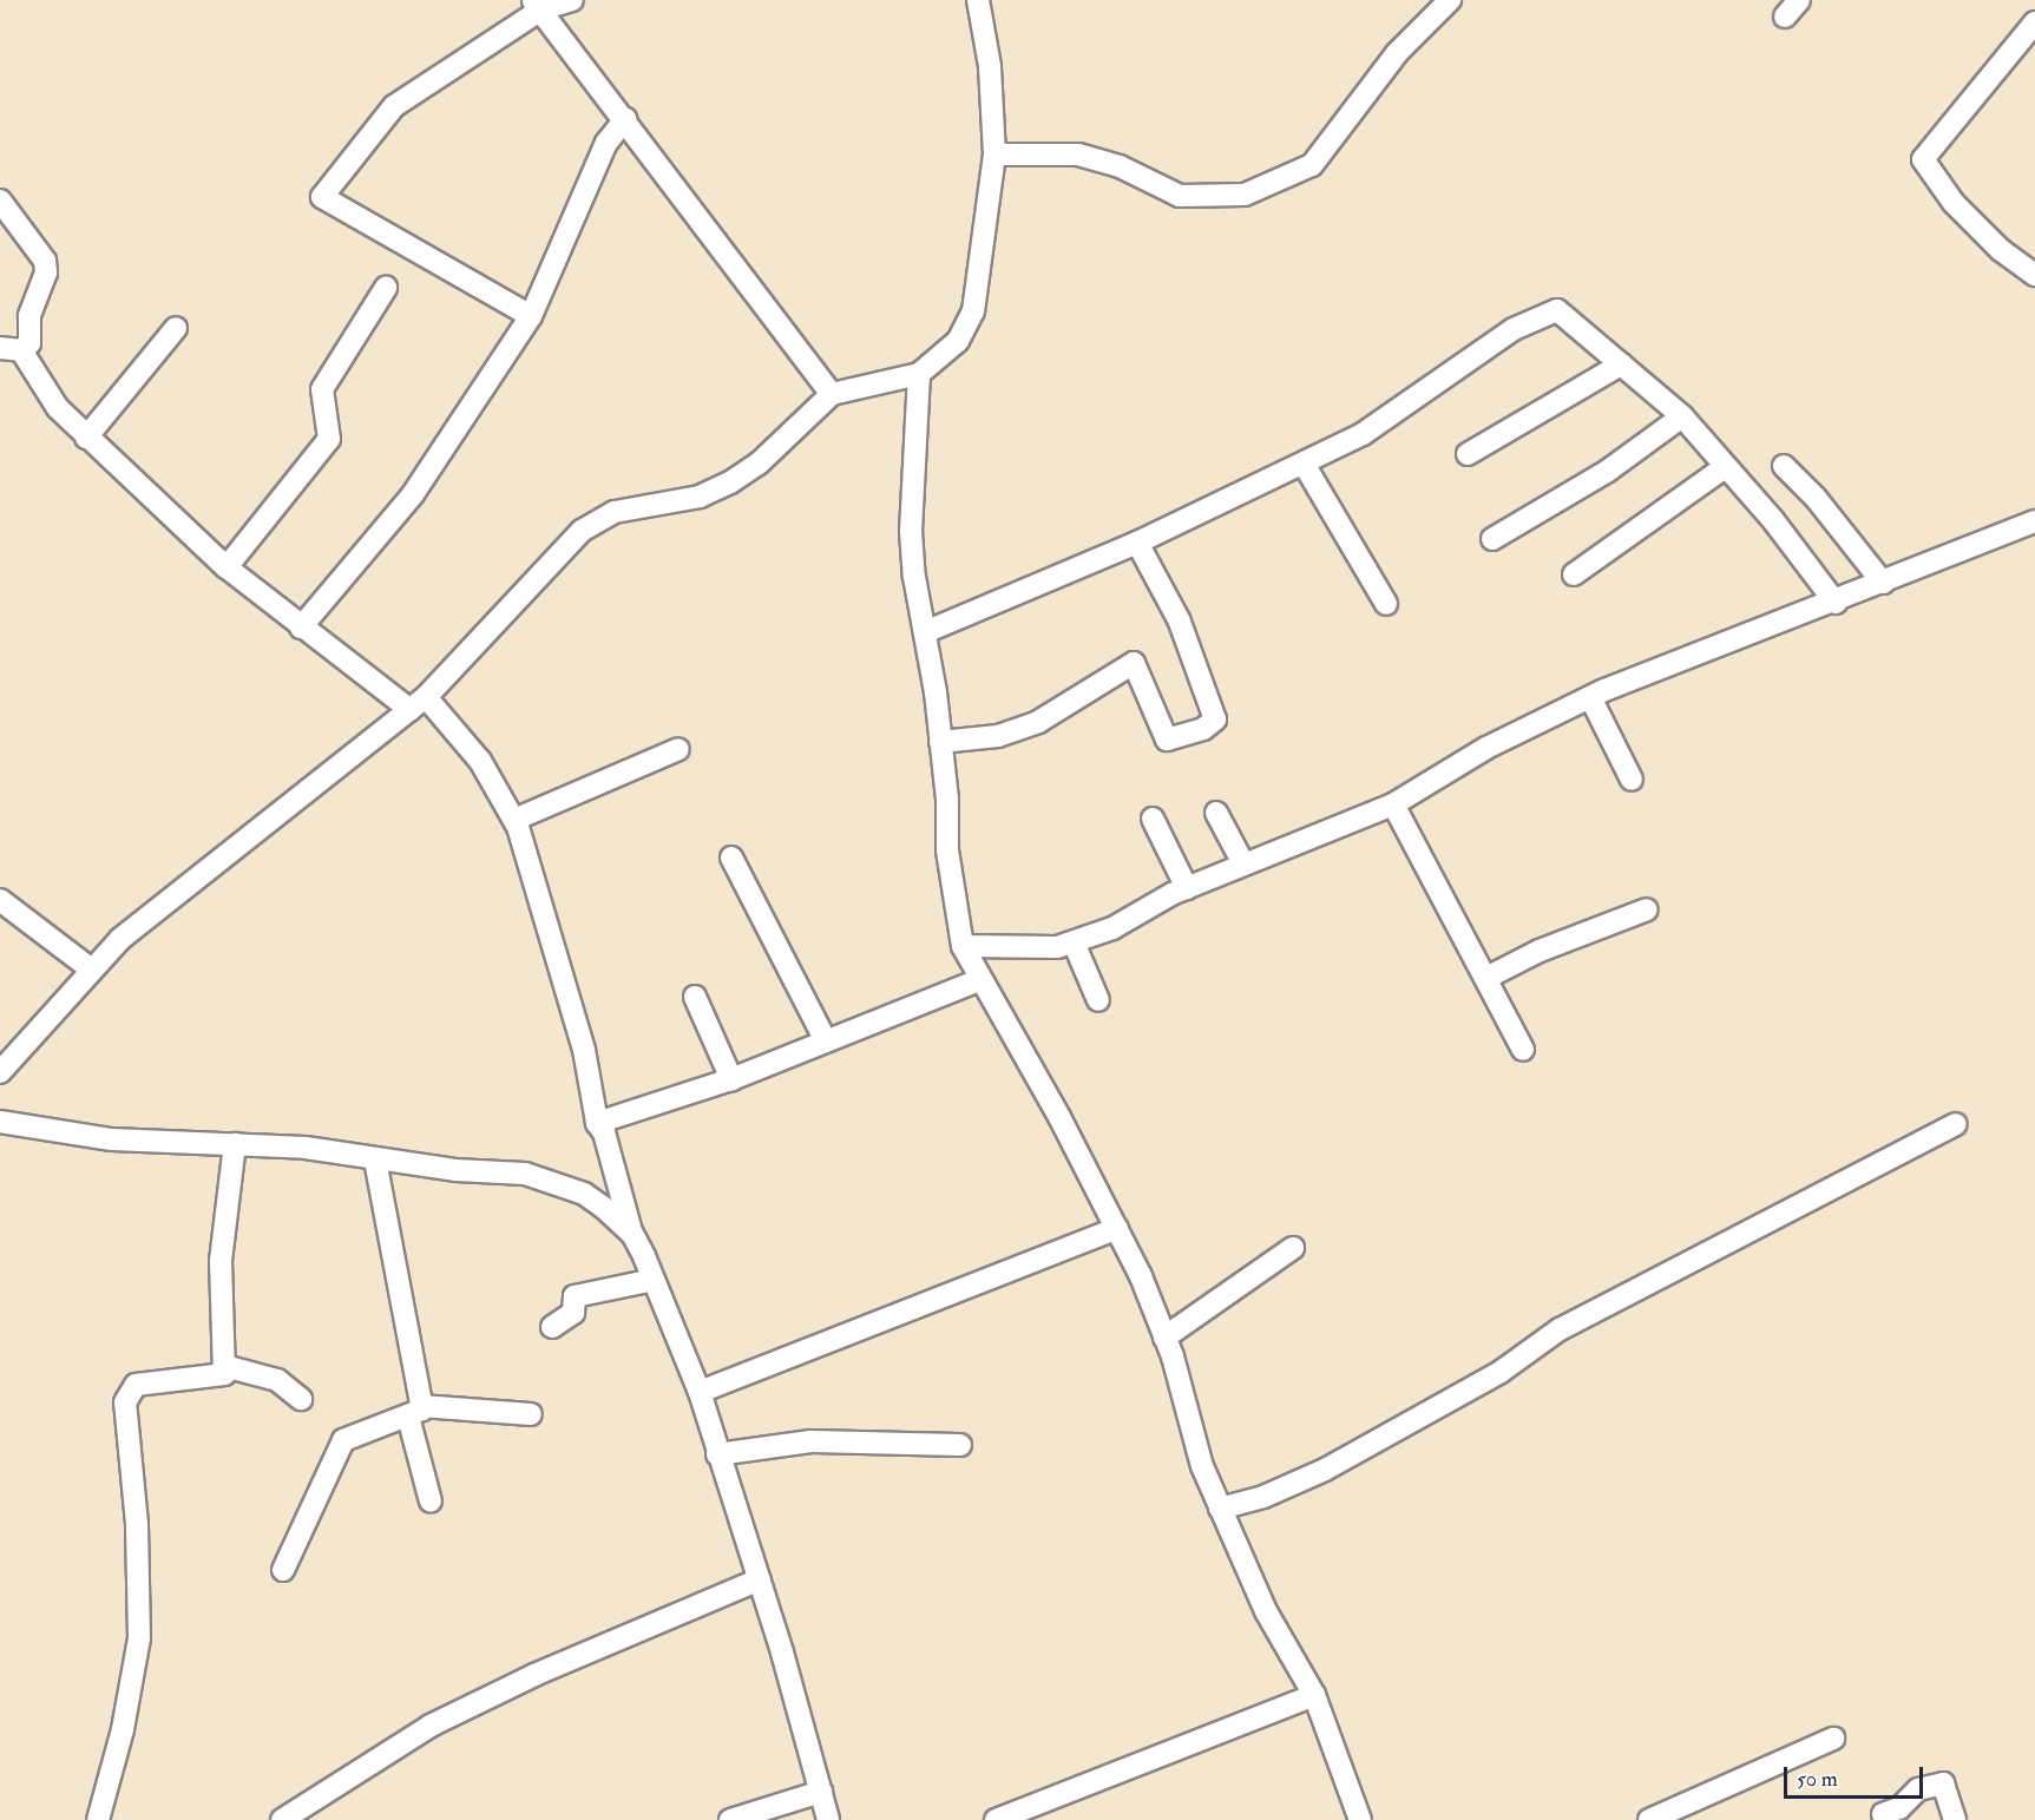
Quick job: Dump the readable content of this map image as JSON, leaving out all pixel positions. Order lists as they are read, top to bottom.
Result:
{
  "scale_bar": "50 m"
}
